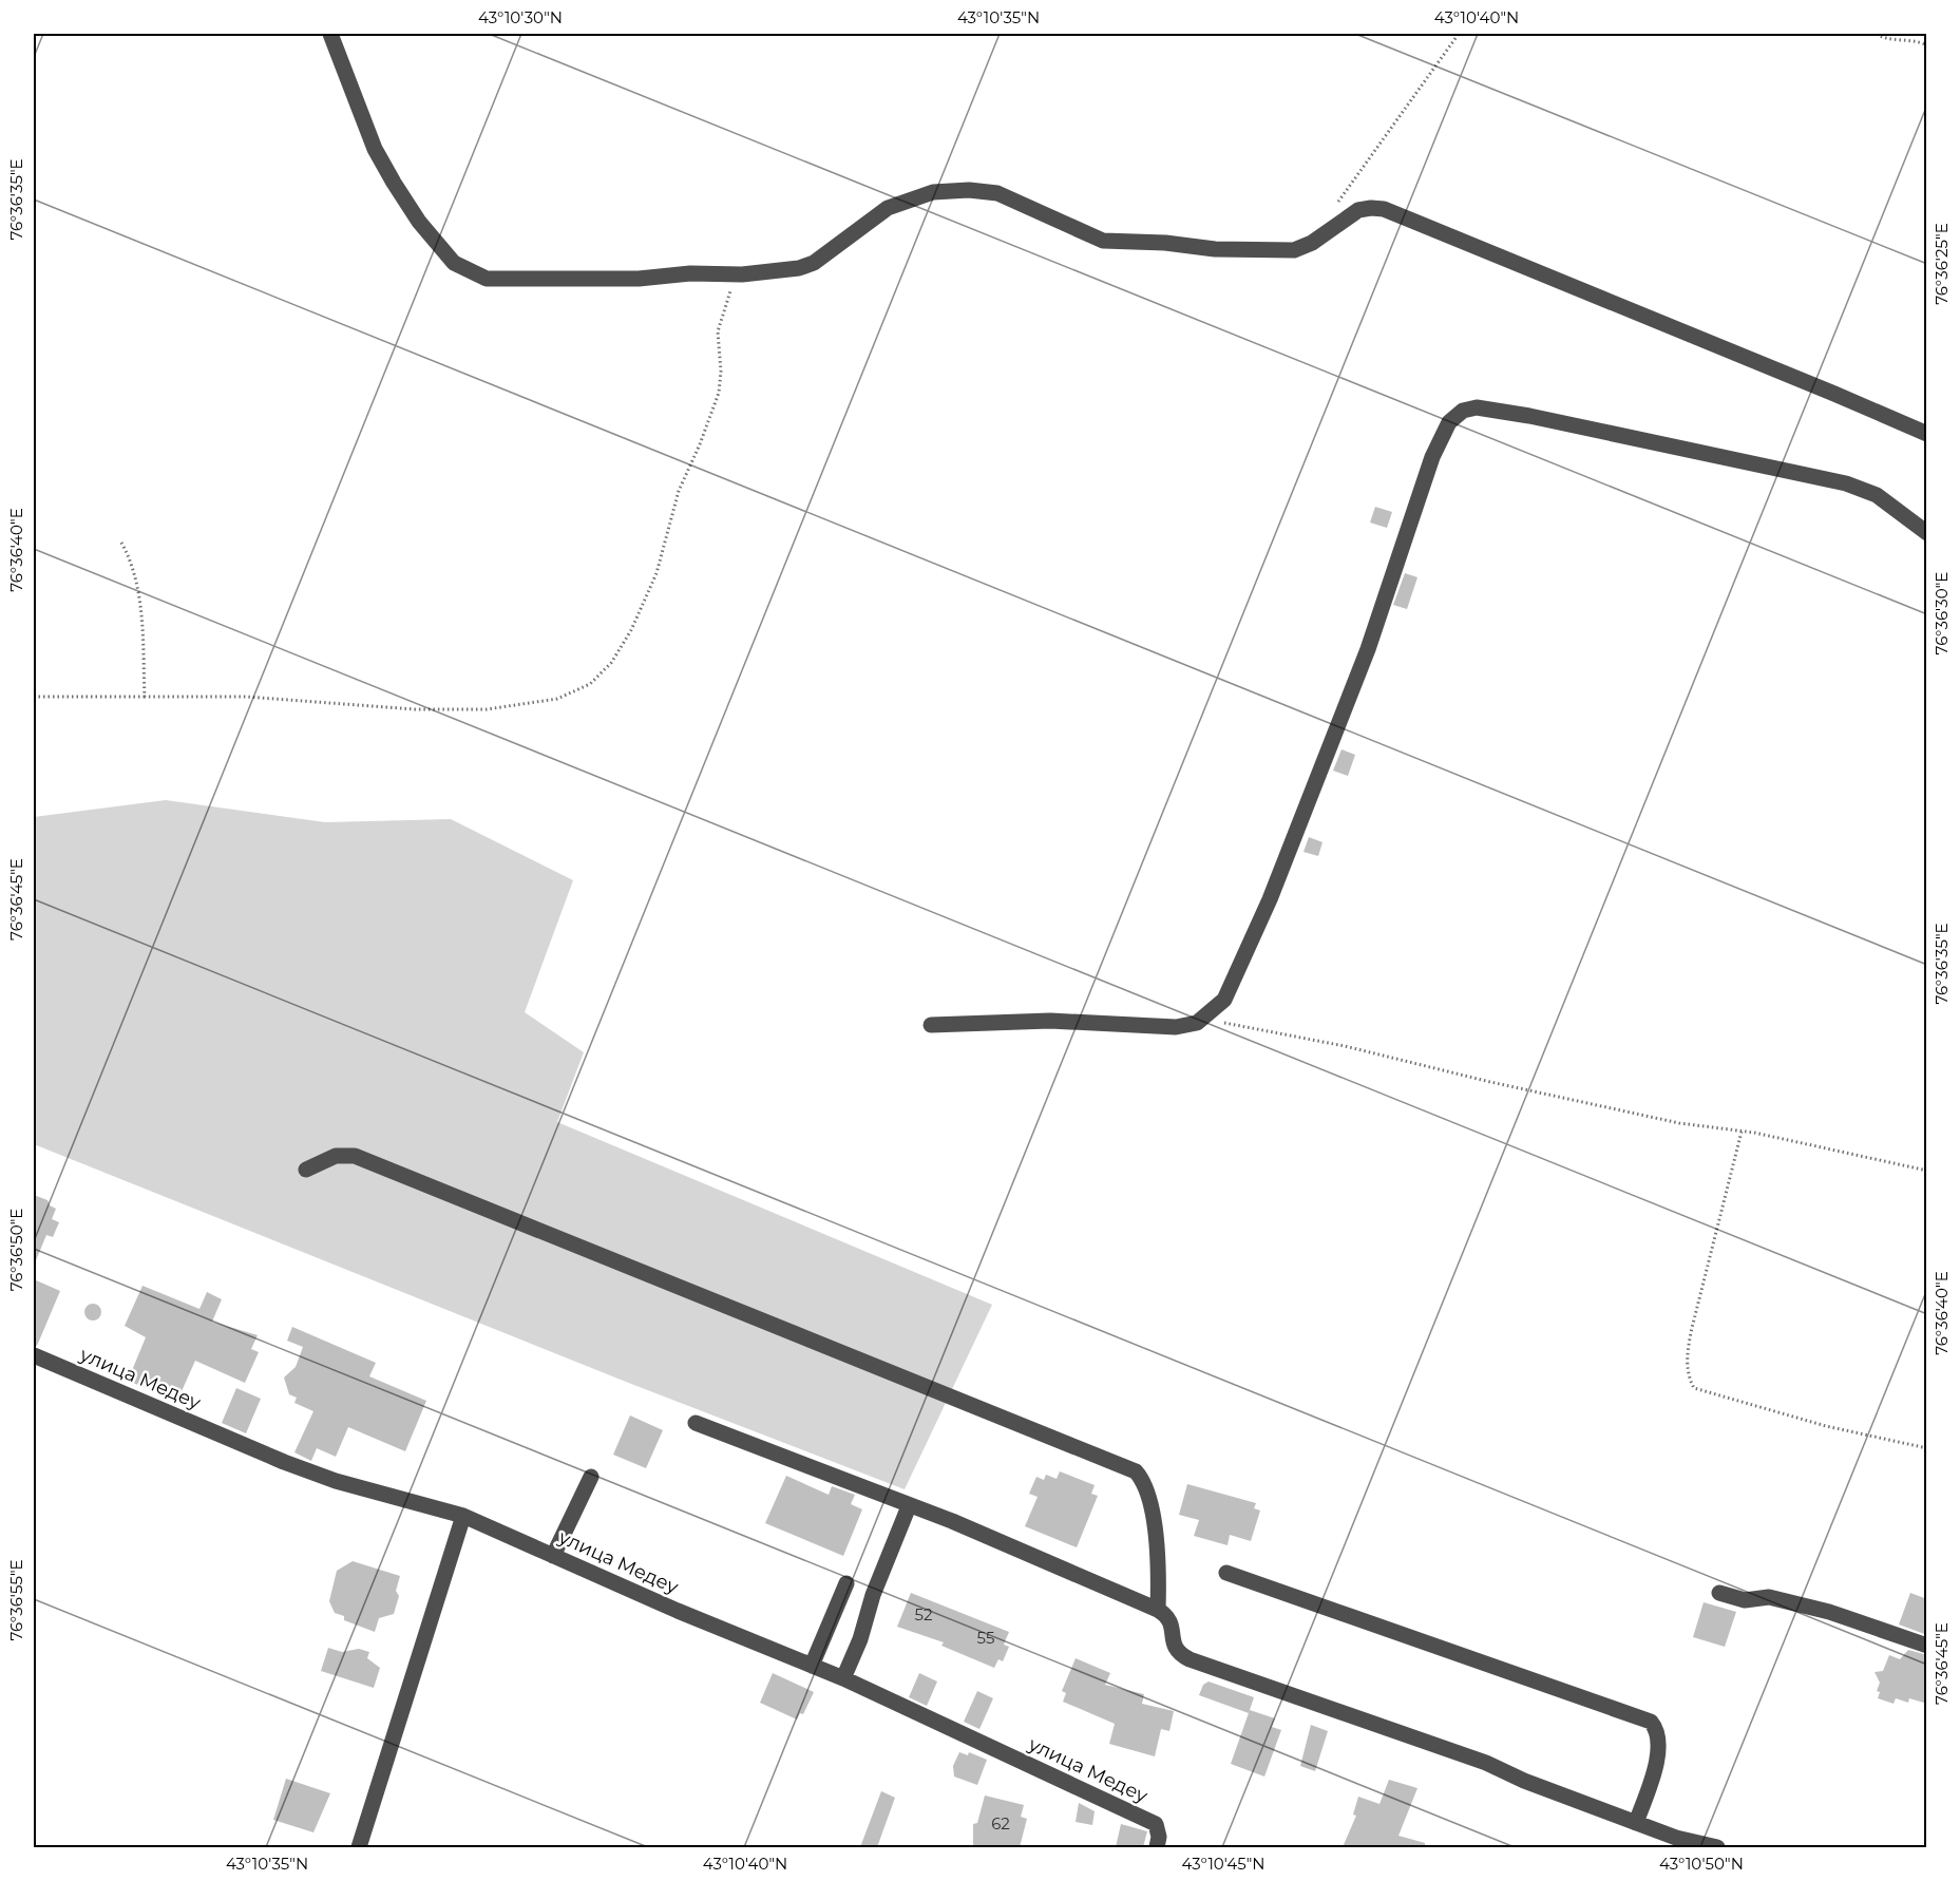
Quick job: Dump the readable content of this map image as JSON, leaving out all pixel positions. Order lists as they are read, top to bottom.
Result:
{
  "streets": {
    "street": ["улица Медеу"]
  },
  "house_numbers": ["52", "55", "62"],
  "coordinates": [
    "43°10'30\"N",
    "43°10'35\"N",
    "43°10'40\"N",
    "76°36'35\"E",
    "76°36'25\"E",
    "76°36'40\"E",
    "76°36'30\"E",
    "76°36'45\"E",
    "76°36'50\"E",
    "76°36'55\"E",
    "43°10'45\"N",
    "43°10'50\"N"
  ]
}
